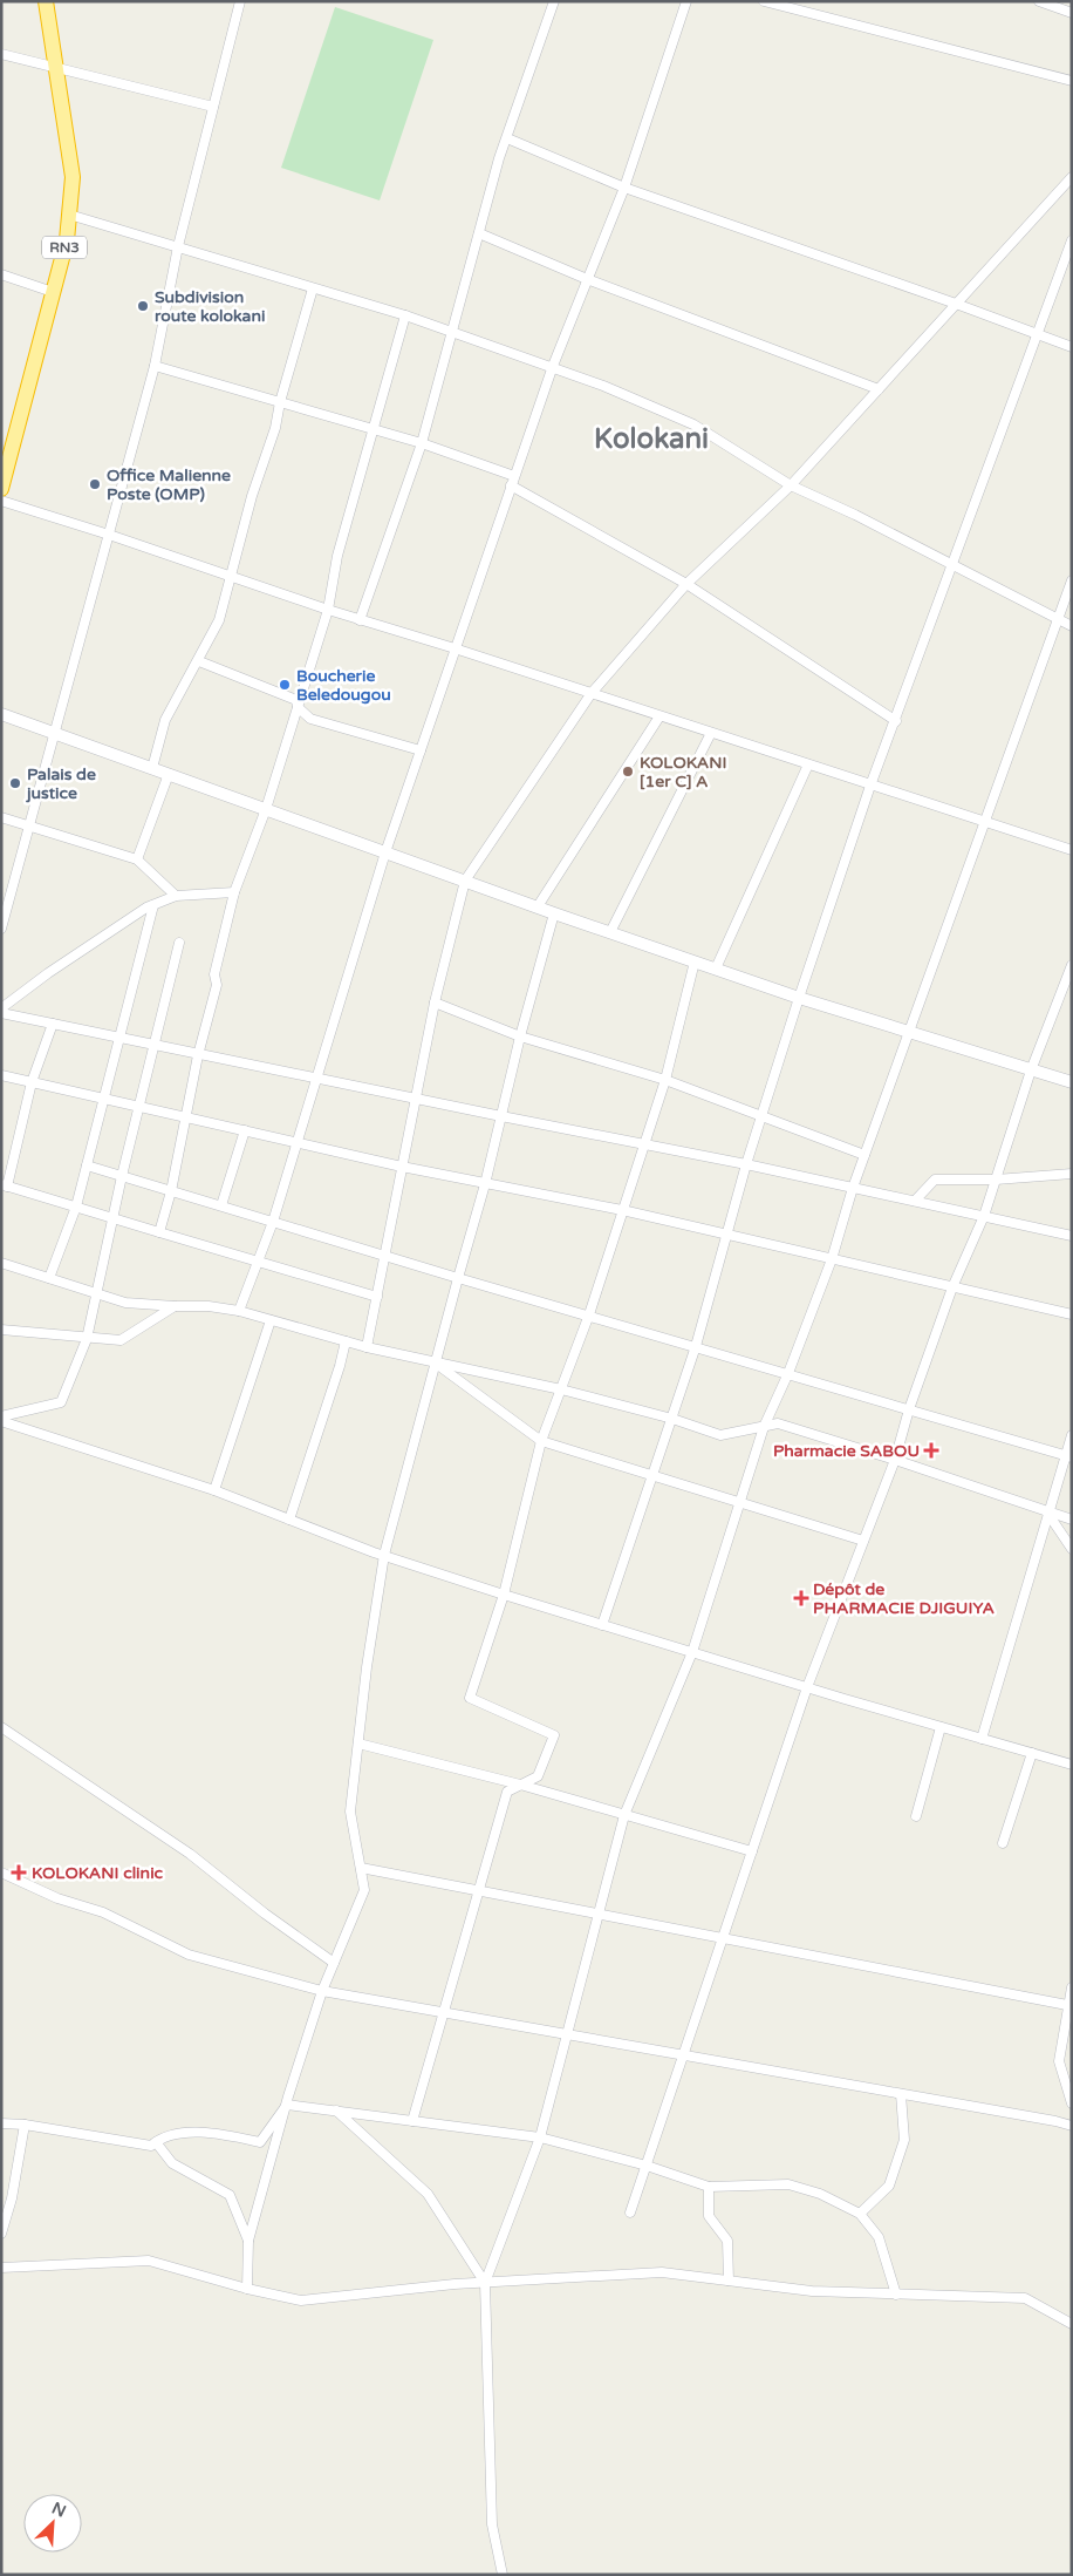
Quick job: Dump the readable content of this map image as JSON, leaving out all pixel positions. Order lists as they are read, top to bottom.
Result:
{
  "streets": {
    "highway": ["RN3"]
  },
  "districts": ["Kolokani"],
  "places": {
    "other": [
      "Subdivision route kolokani",
      "Office Malienne Poste (OMP)",
      "Boucherie Beledougou",
      "KOLOKANI [1er C] A",
      "Palais de justice"
    ],
    "health": ["Pharmacie SABOU", "Dépôt de PHARMACIE DJIGUIYA", "KOLOKANI clinic"]
  },
  "north": "top right"
}
